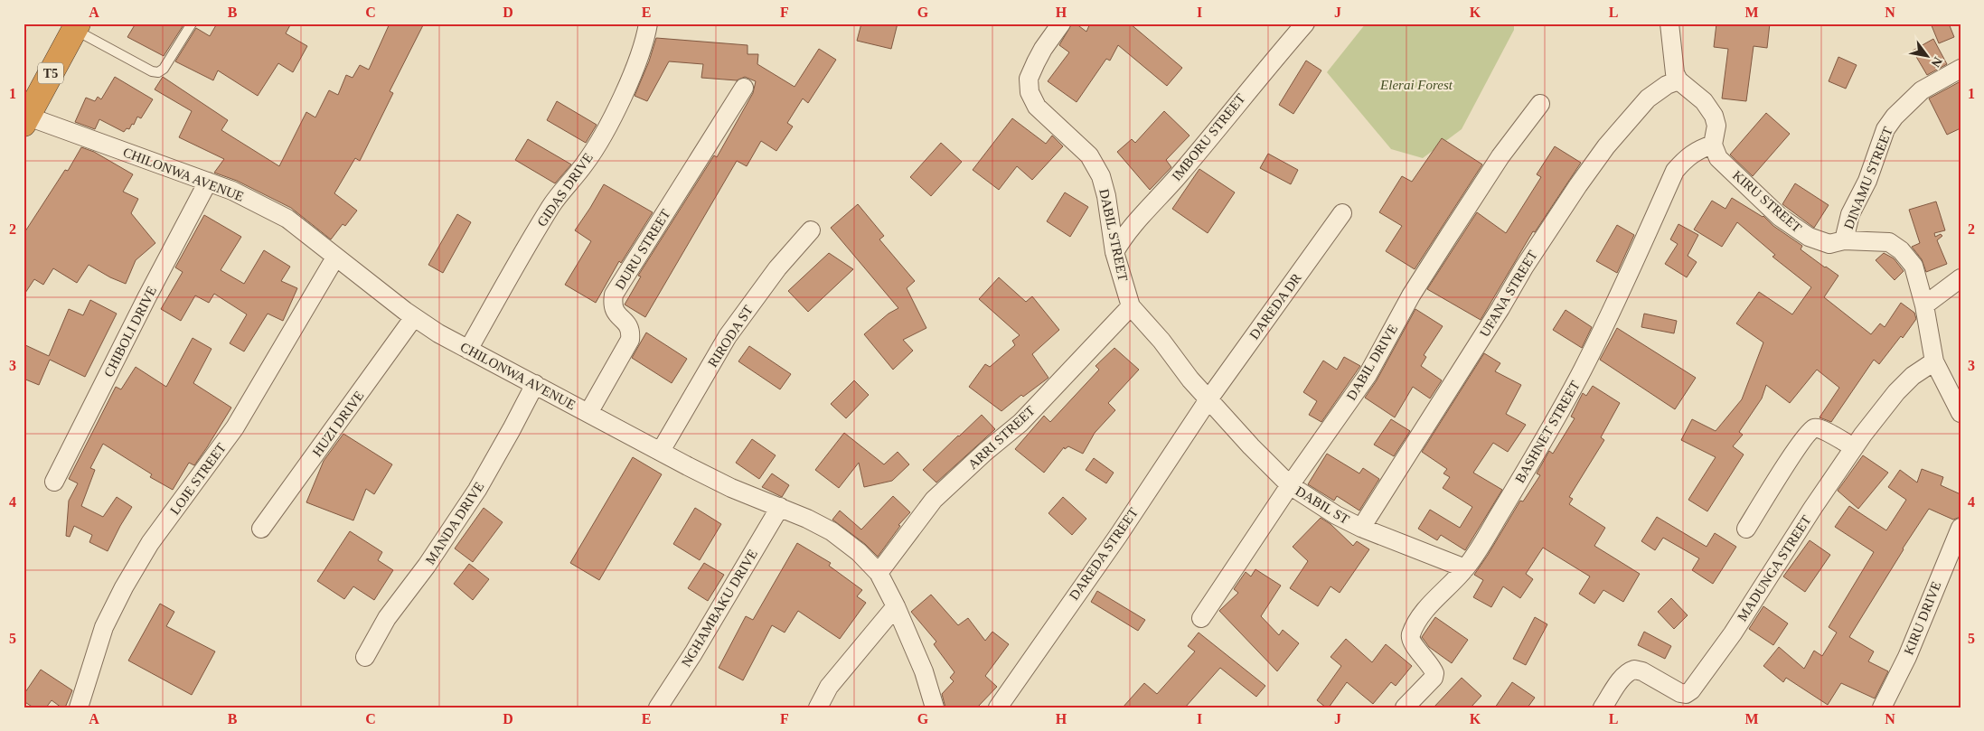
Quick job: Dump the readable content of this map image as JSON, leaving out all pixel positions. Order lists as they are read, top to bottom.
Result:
{
  "streets": {
    "highway": ["T5"],
    "street": [
      "IMBORU STREET",
      "CHILONWA AVENUE",
      "DINAMU STREET",
      "GIDAS DRIVE",
      "KIRU STREET",
      "DABIL STREET",
      "DURU STREET",
      "UFANA STREET",
      "DAREDA DR",
      "CHIBOLI DRIVE",
      "RIRODA ST",
      "DABIL DRIVE",
      "HUZI DRIVE",
      "BASHNET STREET",
      "ARRI STREET",
      "LOJE STREET",
      "DABIL ST",
      "MANDA DRIVE",
      "DAREDA STREET",
      "MADUNGA STREET",
      "NGHAMBAKU DRIVE",
      "KIRU DRIVE"
    ]
  },
  "crossings": [
    ["T5", "CHILONWA AVENUE"],
    ["IMBORU STREET", "DABIL STREET"],
    ["CHILONWA AVENUE", "GIDAS DRIVE"],
    ["CHILONWA AVENUE", "DURU STREET"],
    ["CHILONWA AVENUE", "CHIBOLI DRIVE"],
    ["CHILONWA AVENUE", "RIRODA ST"],
    ["CHILONWA AVENUE", "HUZI DRIVE"],
    ["CHILONWA AVENUE", "ARRI STREET"],
    ["CHILONWA AVENUE", "LOJE STREET"],
    ["CHILONWA AVENUE", "MANDA DRIVE"],
    ["CHILONWA AVENUE", "NGHAMBAKU DRIVE"],
    ["DINAMU STREET", "KIRU STREET"],
    ["KIRU STREET", "BASHNET STREET"],
    ["KIRU STREET", "MADUNGA STREET"],
    ["DABIL STREET", "DAREDA DR"],
    ["DABIL STREET", "ARRI STREET"],
    ["DABIL STREET", "DABIL ST"],
    ["DABIL STREET", "DAREDA STREET"],
    ["UFANA STREET", "DABIL ST"],
    ["DAREDA DR", "DABIL ST"],
    ["DAREDA DR", "DAREDA STREET"],
    ["DABIL DRIVE", "DABIL ST"],
    ["BASHNET STREET", "DABIL ST"],
    ["DABIL ST", "DAREDA STREET"]
  ],
  "parks": ["Elerai Forest"],
  "north": "bottom right",
  "grid": {
    "columns": [
      "A",
      "B",
      "C",
      "D",
      "E",
      "F",
      "G",
      "H",
      "I",
      "J",
      "K",
      "L",
      "M",
      "N"
    ],
    "rows": [
      "1",
      "2",
      "3",
      "4",
      "5"
    ]
  }
}
